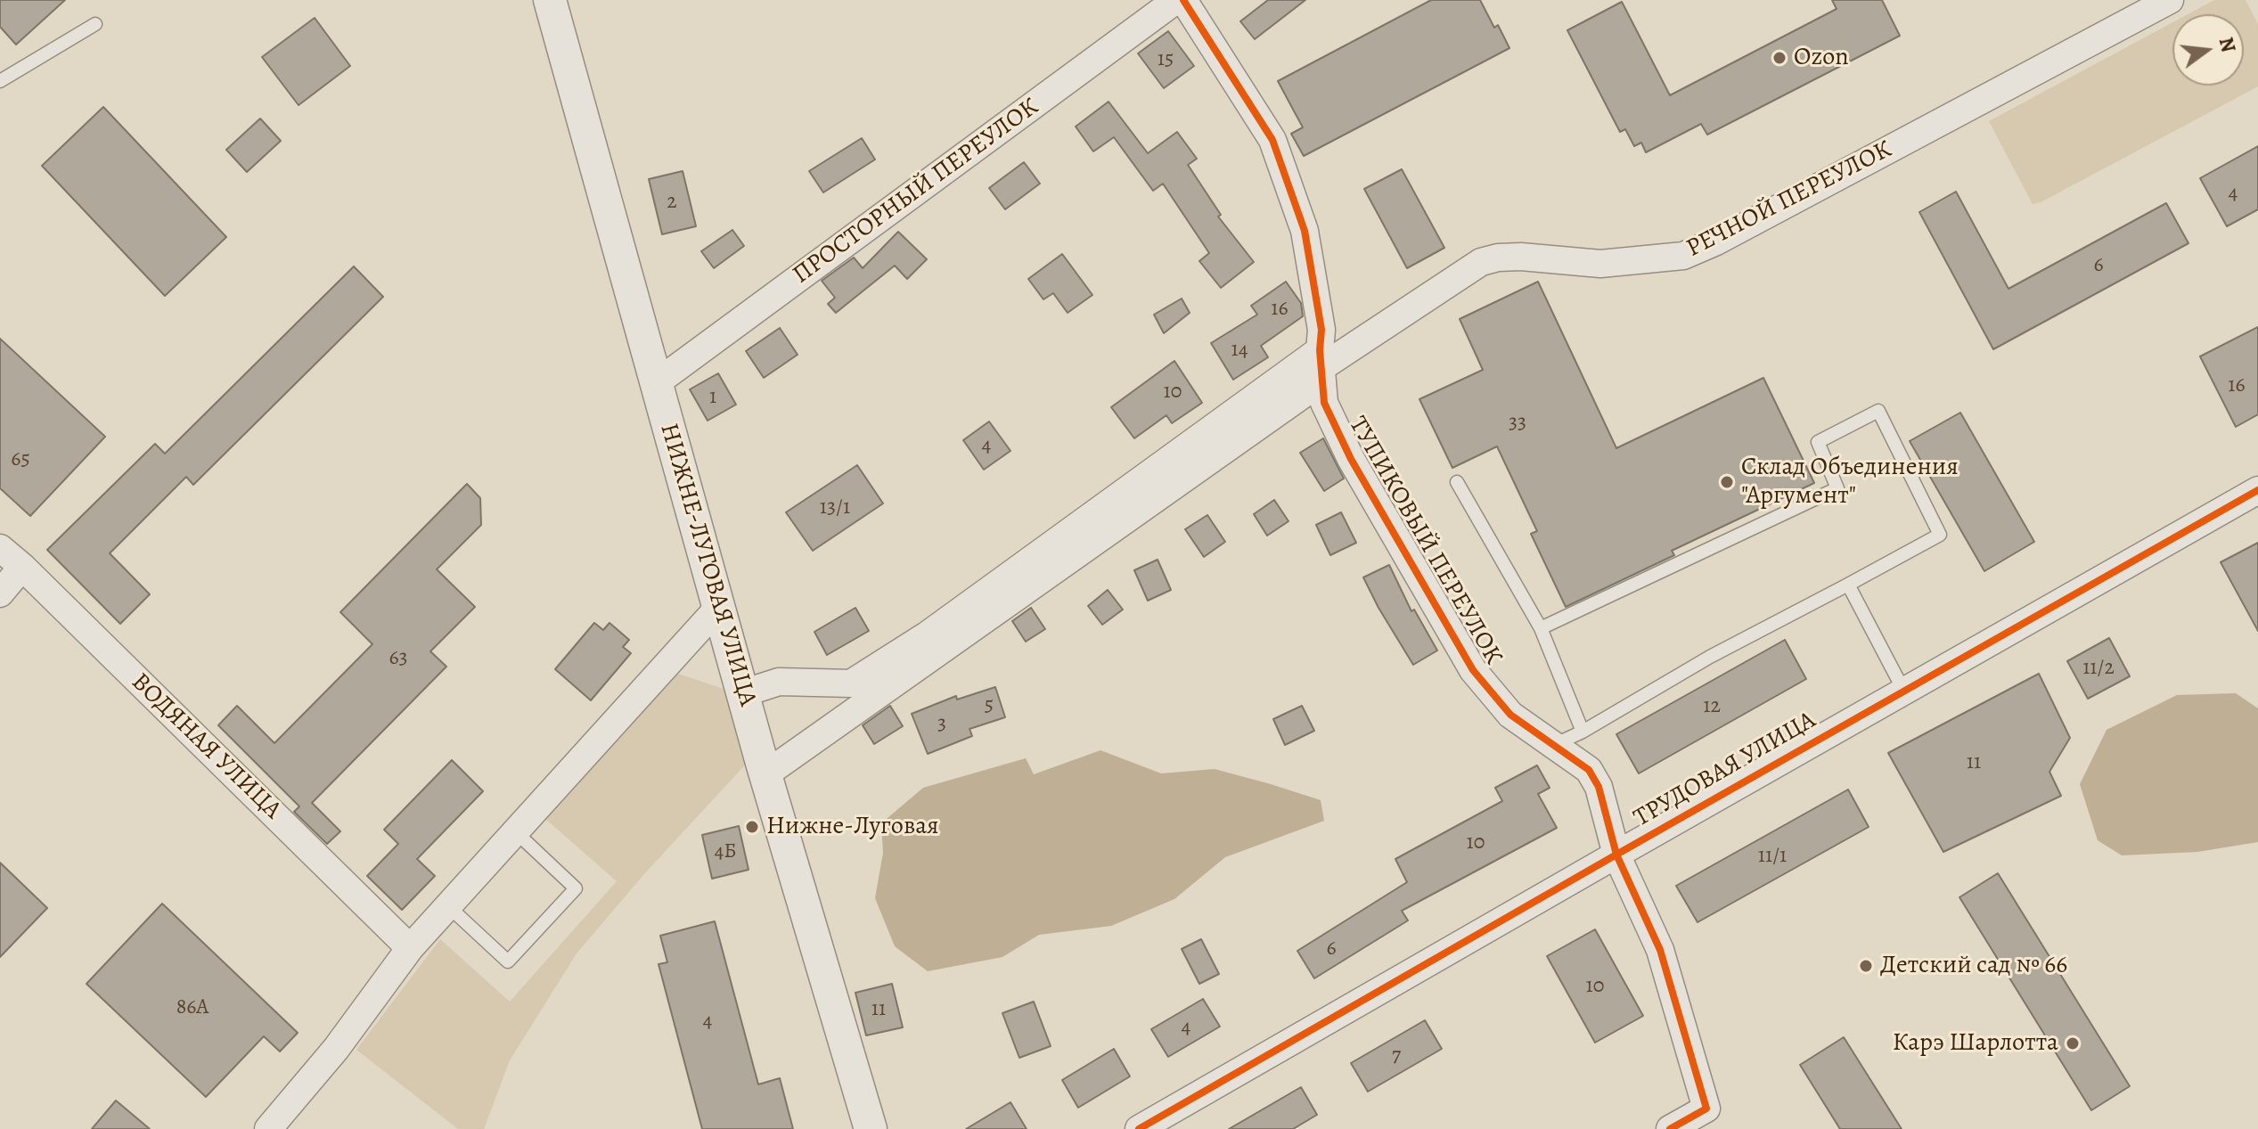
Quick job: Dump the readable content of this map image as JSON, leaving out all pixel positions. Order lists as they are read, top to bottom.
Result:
{
  "streets": {
    "street": [
      "ПРОСТОРНЫЙ ПЕРЕУЛОК",
      "РЕЧНОЙ ПЕРЕУЛОК",
      "ТУПИКОВЫЙ ПЕРЕУЛОК",
      "НИЖНЕ-ЛУГОВАЯ УЛИЦА",
      "ВОДЯНАЯ УЛИЦА",
      "ТРУДОВАЯ УЛИЦА"
    ]
  },
  "crossings": [
    ["ПРОСТОРНЫЙ ПЕРЕУЛОК", "НИЖНЕ-ЛУГОВАЯ УЛИЦА"],
    ["РЕЧНОЙ ПЕРЕУЛОК", "ТУПИКОВЫЙ ПЕРЕУЛОК"],
    ["ТУПИКОВЫЙ ПЕРЕУЛОК", "ТРУДОВАЯ УЛИЦА"]
  ],
  "places": [
    "Ozon",
    "Склад Объединения \"Аргумент\"",
    "Нижне-Луговая",
    "Детский сад № 66",
    "Карэ Шарлотта"
  ],
  "house_numbers": [
    "15",
    "4",
    "2",
    "6",
    "16",
    "14",
    "16",
    "10",
    "1",
    "33",
    "4",
    "65",
    "13/1",
    "63",
    "11/2",
    "5",
    "12",
    "3",
    "11",
    "10",
    "4Б",
    "11/1",
    "6",
    "10",
    "86А",
    "11",
    "4",
    "4",
    "7"
  ],
  "north": "right"
}
